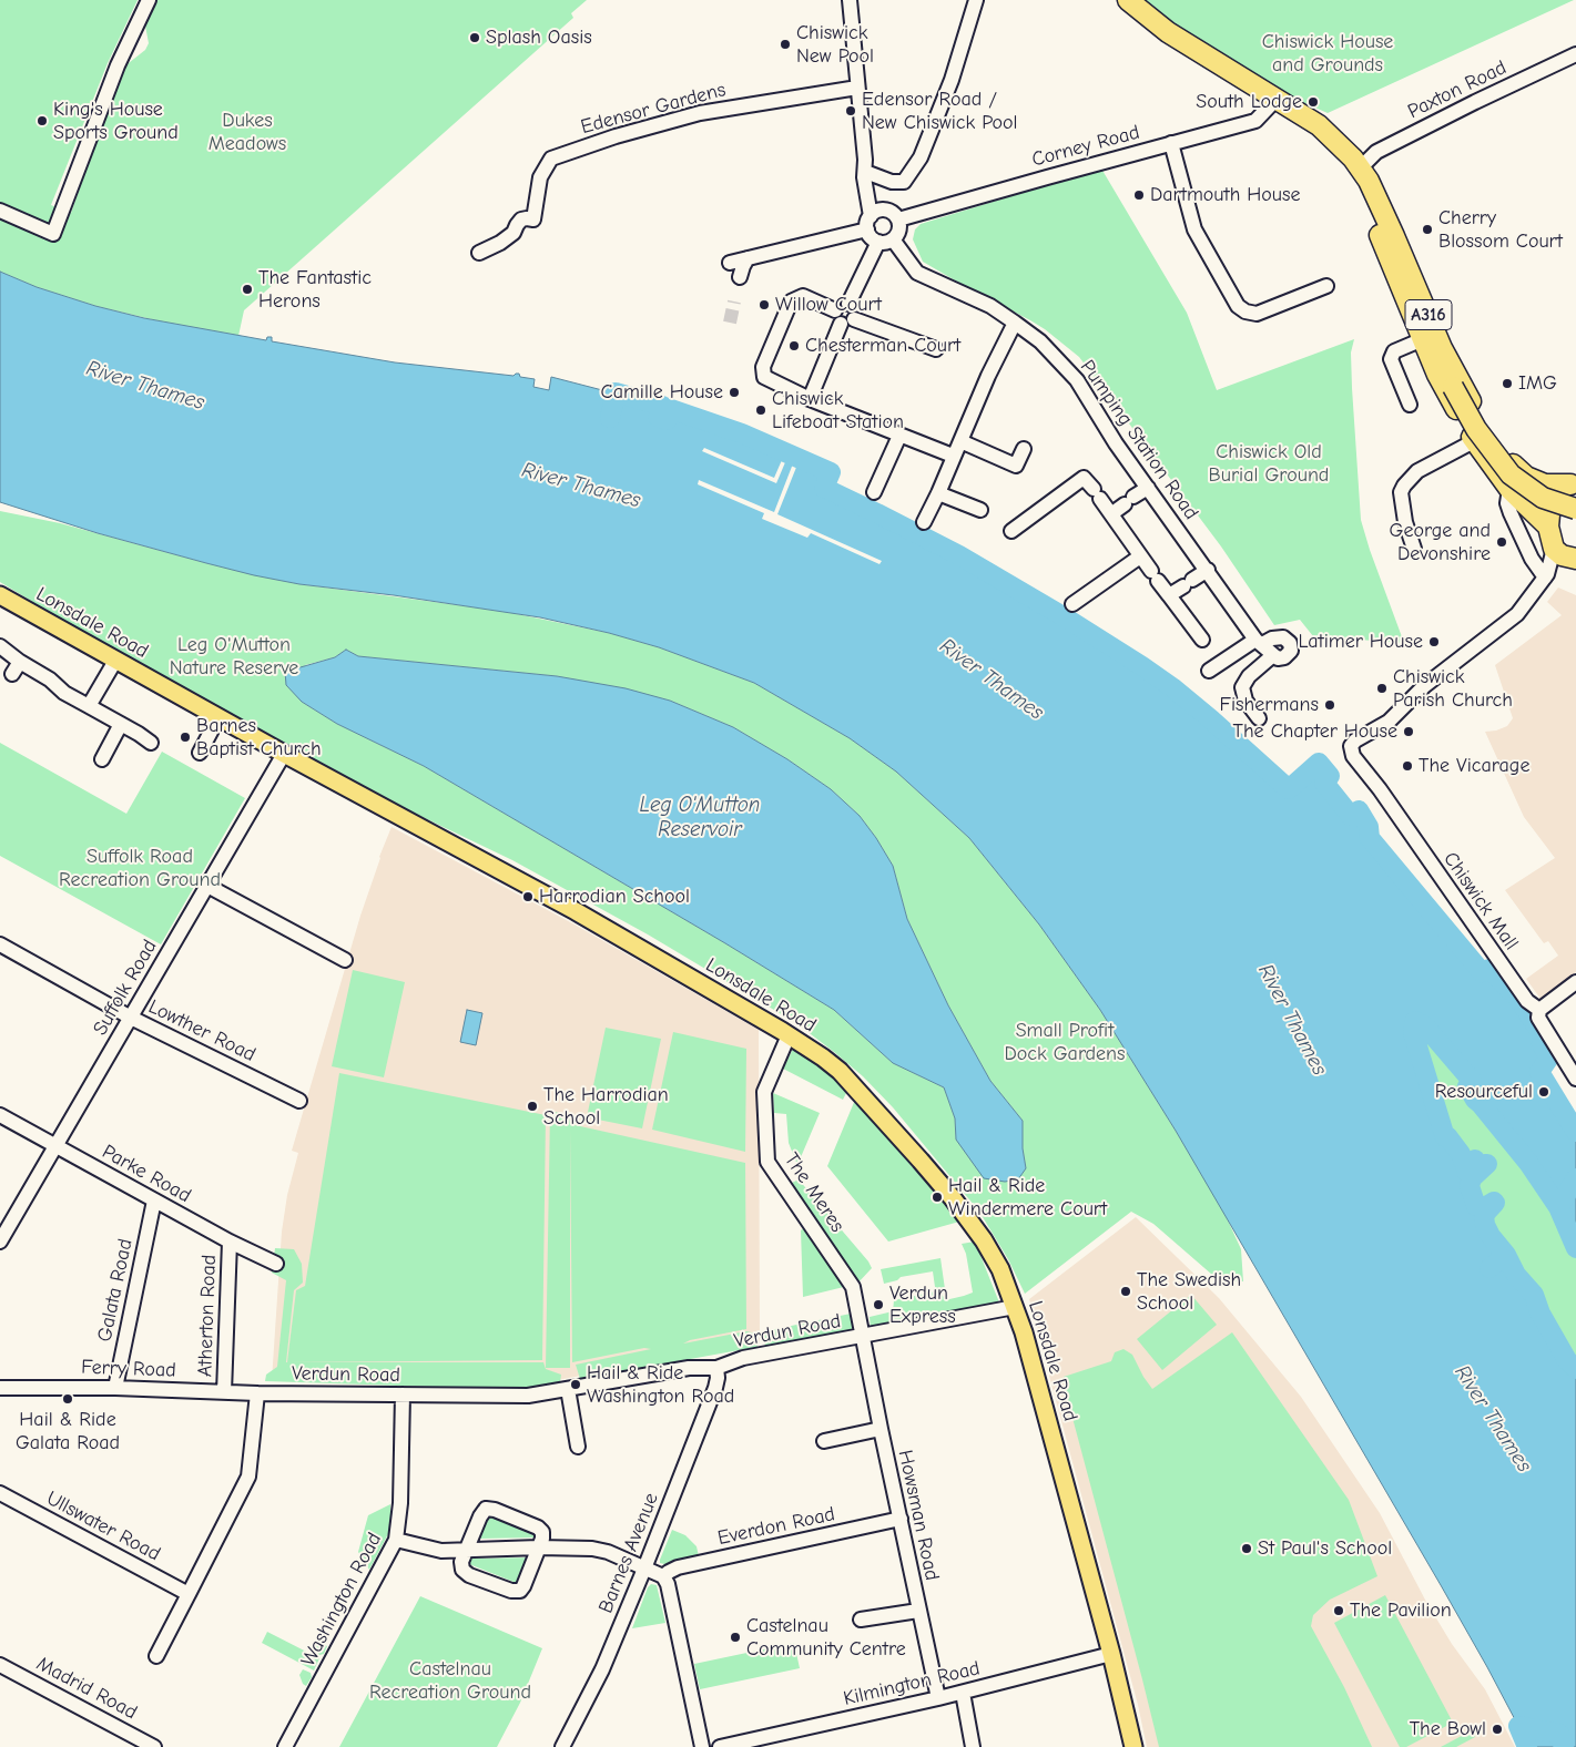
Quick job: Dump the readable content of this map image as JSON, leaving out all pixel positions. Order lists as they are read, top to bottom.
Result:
{
  "streets": {
    "highway": ["A316"],
    "main road": ["Lonsdale Road"],
    "street": [
      "Paxton Road",
      "Edensor Gardens",
      "Corney Road",
      "Pumping Station Road",
      "Chiswick Mall",
      "Suffolk Road",
      "Lowther Road",
      "Parke Road",
      "The Meres",
      "Galata Road",
      "Atherton Road",
      "Verdun Road",
      "Ferry Road",
      "Howsman Road",
      "Ullswater Road",
      "Everdon Road",
      "Barnes Avenue",
      "Washington Road",
      "Kilmington Road",
      "Madrid Road"
    ]
  },
  "crossings": [
    ["Paxton Road", "A316"],
    ["Corney Road", "A316"],
    ["Corney Road", "Pumping Station Road"],
    ["Lonsdale Road", "Suffolk Road"],
    ["Lonsdale Road", "The Meres"],
    ["Lonsdale Road", "Verdun Road"],
    ["Lonsdale Road", "Kilmington Road"],
    ["Suffolk Road", "Lowther Road"],
    ["Suffolk Road", "Parke Road"],
    ["Parke Road", "Galata Road"],
    ["Parke Road", "Atherton Road"],
    ["The Meres", "Verdun Road"],
    ["The Meres", "Howsman Road"],
    ["Galata Road", "Ferry Road"],
    ["Atherton Road", "Ferry Road"],
    ["Verdun Road", "Ferry Road"],
    ["Verdun Road", "Howsman Road"],
    ["Verdun Road", "Barnes Avenue"],
    ["Verdun Road", "Washington Road"],
    ["Howsman Road", "Everdon Road"],
    ["Howsman Road", "Kilmington Road"]
  ],
  "water": ["River Thames", "Leg O'Mutton Reservoir"],
  "parks": [
    "Chiswick House and Grounds",
    "Dukes Meadows",
    "Chiswick Old Burial Ground",
    "Leg O'Mutton Nature Reserve",
    "Suffolk Road Recreation Ground",
    "Small Profit Dock Gardens",
    "Castelnau Recreation Ground"
  ],
  "places": [
    "Splash Oasis",
    "Chiswick New Pool",
    "South Lodge",
    "Edensor Road / New Chiswick Pool",
    "King's House Sports Ground",
    "Dartmouth House",
    "Cherry Blossom Court",
    "The Fantastic Herons",
    "Willow Court",
    "Chesterman Court",
    "IMG",
    "Camille House",
    "Chiswick Lifeboat Station",
    "George and Devonshire",
    "Latimer House",
    "Chiswick Parish Church",
    "Fishermans",
    "The Chapter House",
    "Barnes Baptist Church",
    "The Vicarage",
    "Harrodian School",
    "Resourceful",
    "The Harrodian School",
    "Hail & Ride Windermere Court",
    "The Swedish School",
    "Verdun Express",
    "Hail & Ride Washington Road",
    "Hail & Ride Galata Road",
    "St Paul's School",
    "The Pavilion",
    "Castelnau Community Centre",
    "The Bowl"
  ]
}
